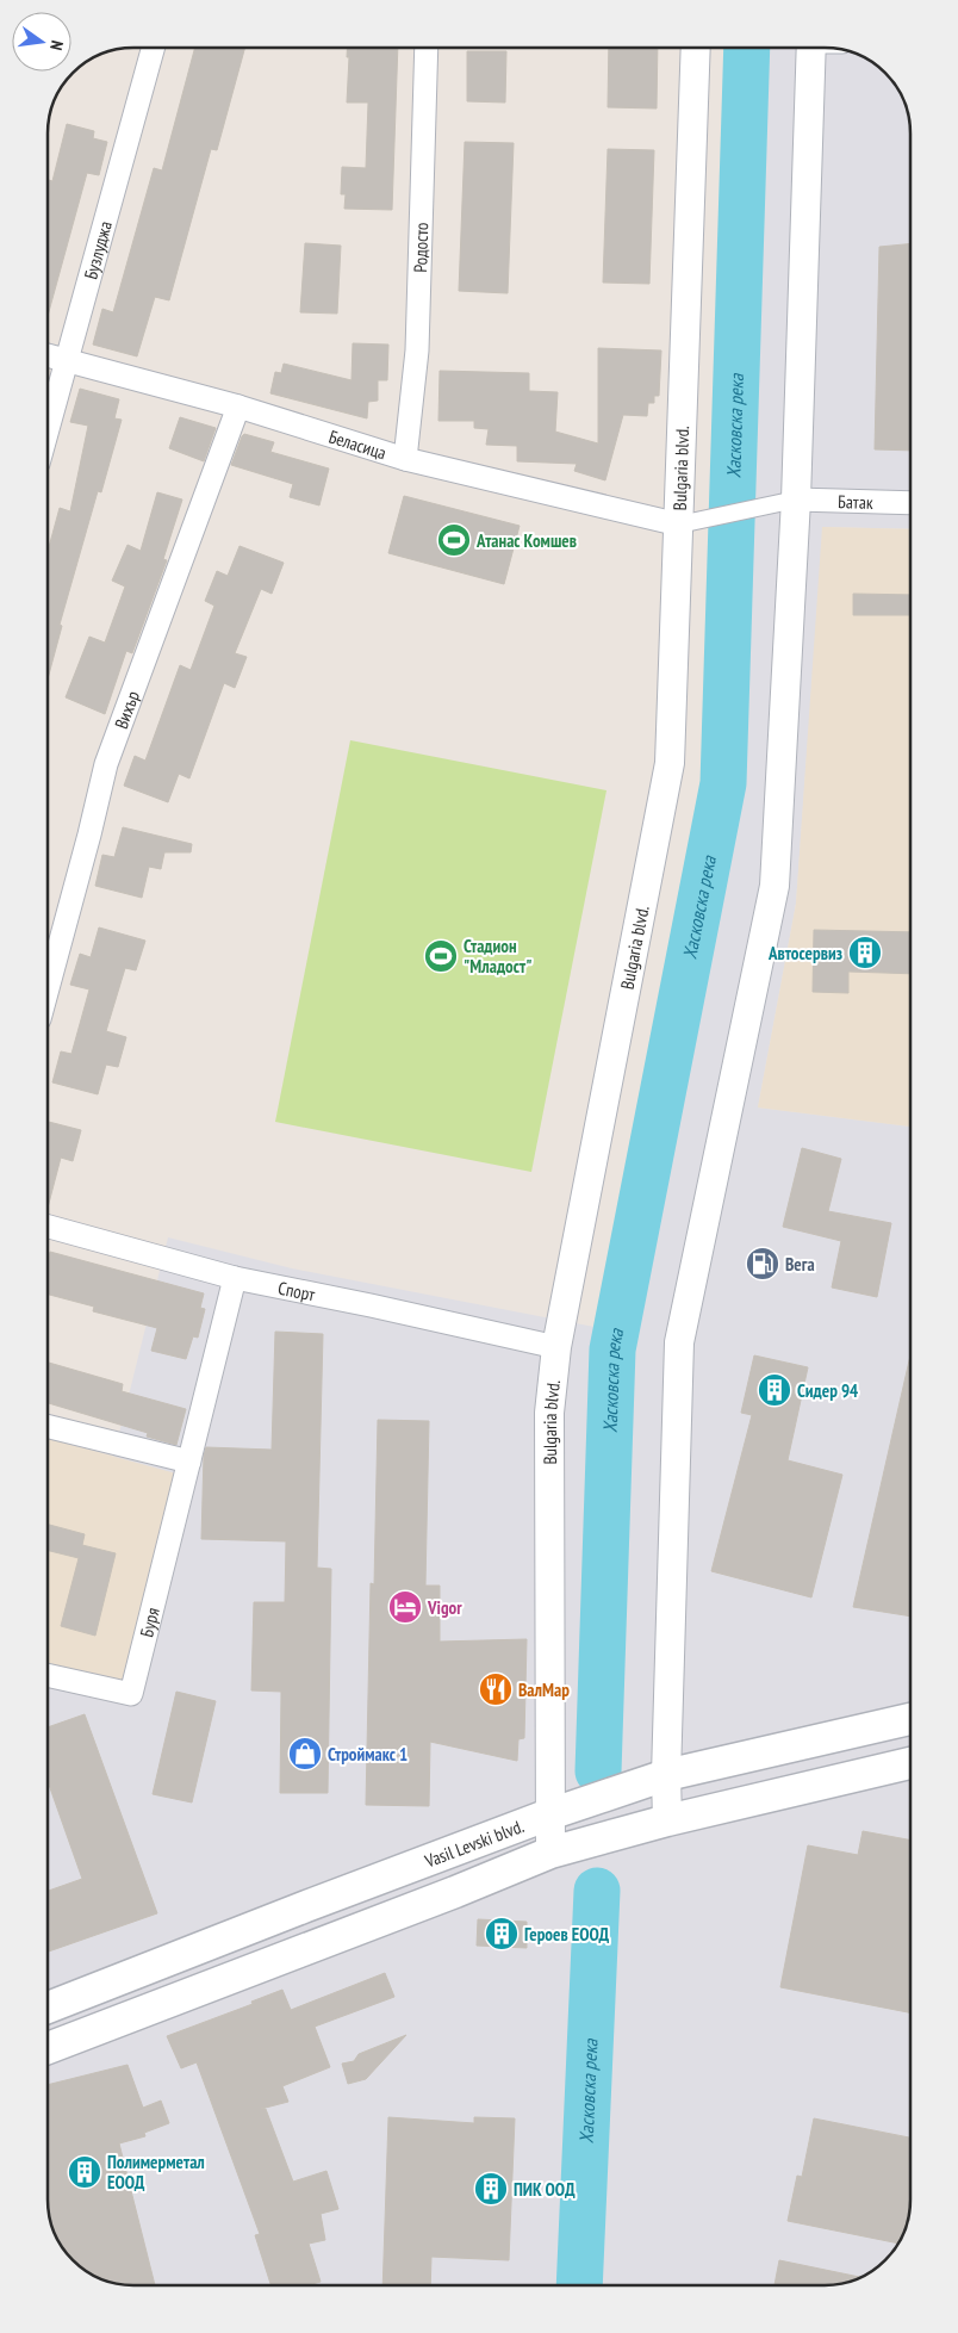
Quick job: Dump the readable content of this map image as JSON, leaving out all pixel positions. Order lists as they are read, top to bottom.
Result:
{
  "streets": {
    "main road": ["Vasil Levski blvd."],
    "street": [
      "Родосто",
      "Бузлуджа",
      "Беласица",
      "Bulgaria blvd.",
      "Батак",
      "Вихър",
      "Спорт",
      "Буря"
    ]
  },
  "crossings": [
    ["Родосто", "Беласица"],
    ["Бузлуджа", "Беласица"],
    ["Беласица", "Bulgaria blvd."],
    ["Беласица", "Вихър"],
    ["Bulgaria blvd.", "Спорт"],
    ["Bulgaria blvd.", "Vasil Levski blvd."],
    ["Спорт", "Буря"]
  ],
  "water": ["Хасковска река"],
  "places": {
    "sports": ["Атанас Комшев", "Стадион \"Младост\""],
    "building": [
      "Автосервиз",
      "Сидер 94",
      "Героев ЕООД",
      "Полимерметал ЕООД",
      "ПИК ООД"
    ],
    "fuel station": ["Вега"],
    "hotel": ["Vigor"],
    "restaurant": ["ВалМар"],
    "shop": ["Строймакс 1"]
  },
  "north": "right"
}
